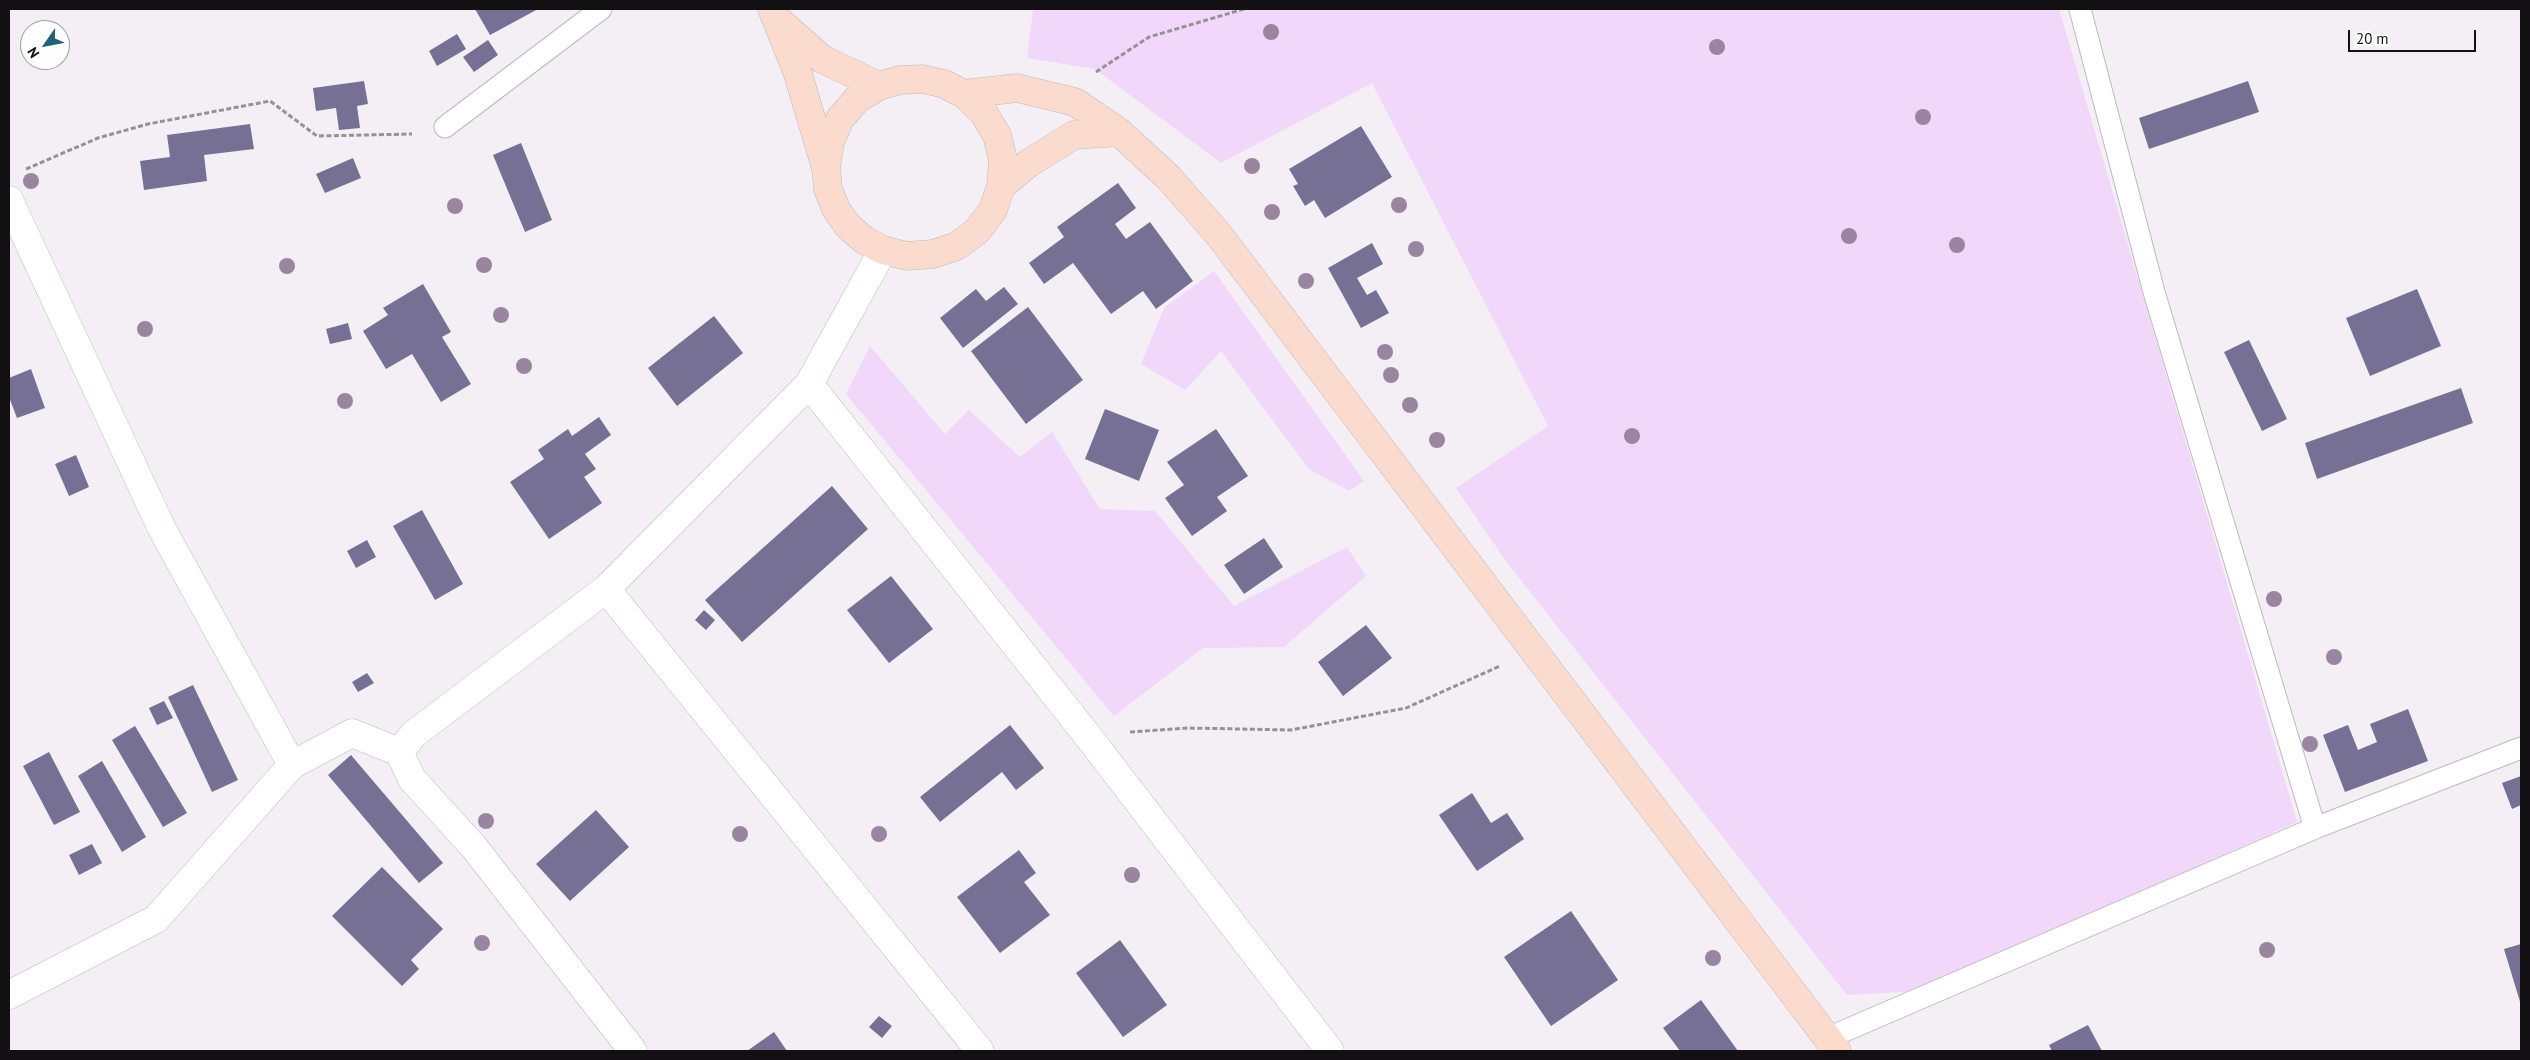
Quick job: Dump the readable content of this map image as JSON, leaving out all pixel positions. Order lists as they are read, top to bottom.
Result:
{
  "scale_bar": "20 m",
  "north": "bottom left"
}
